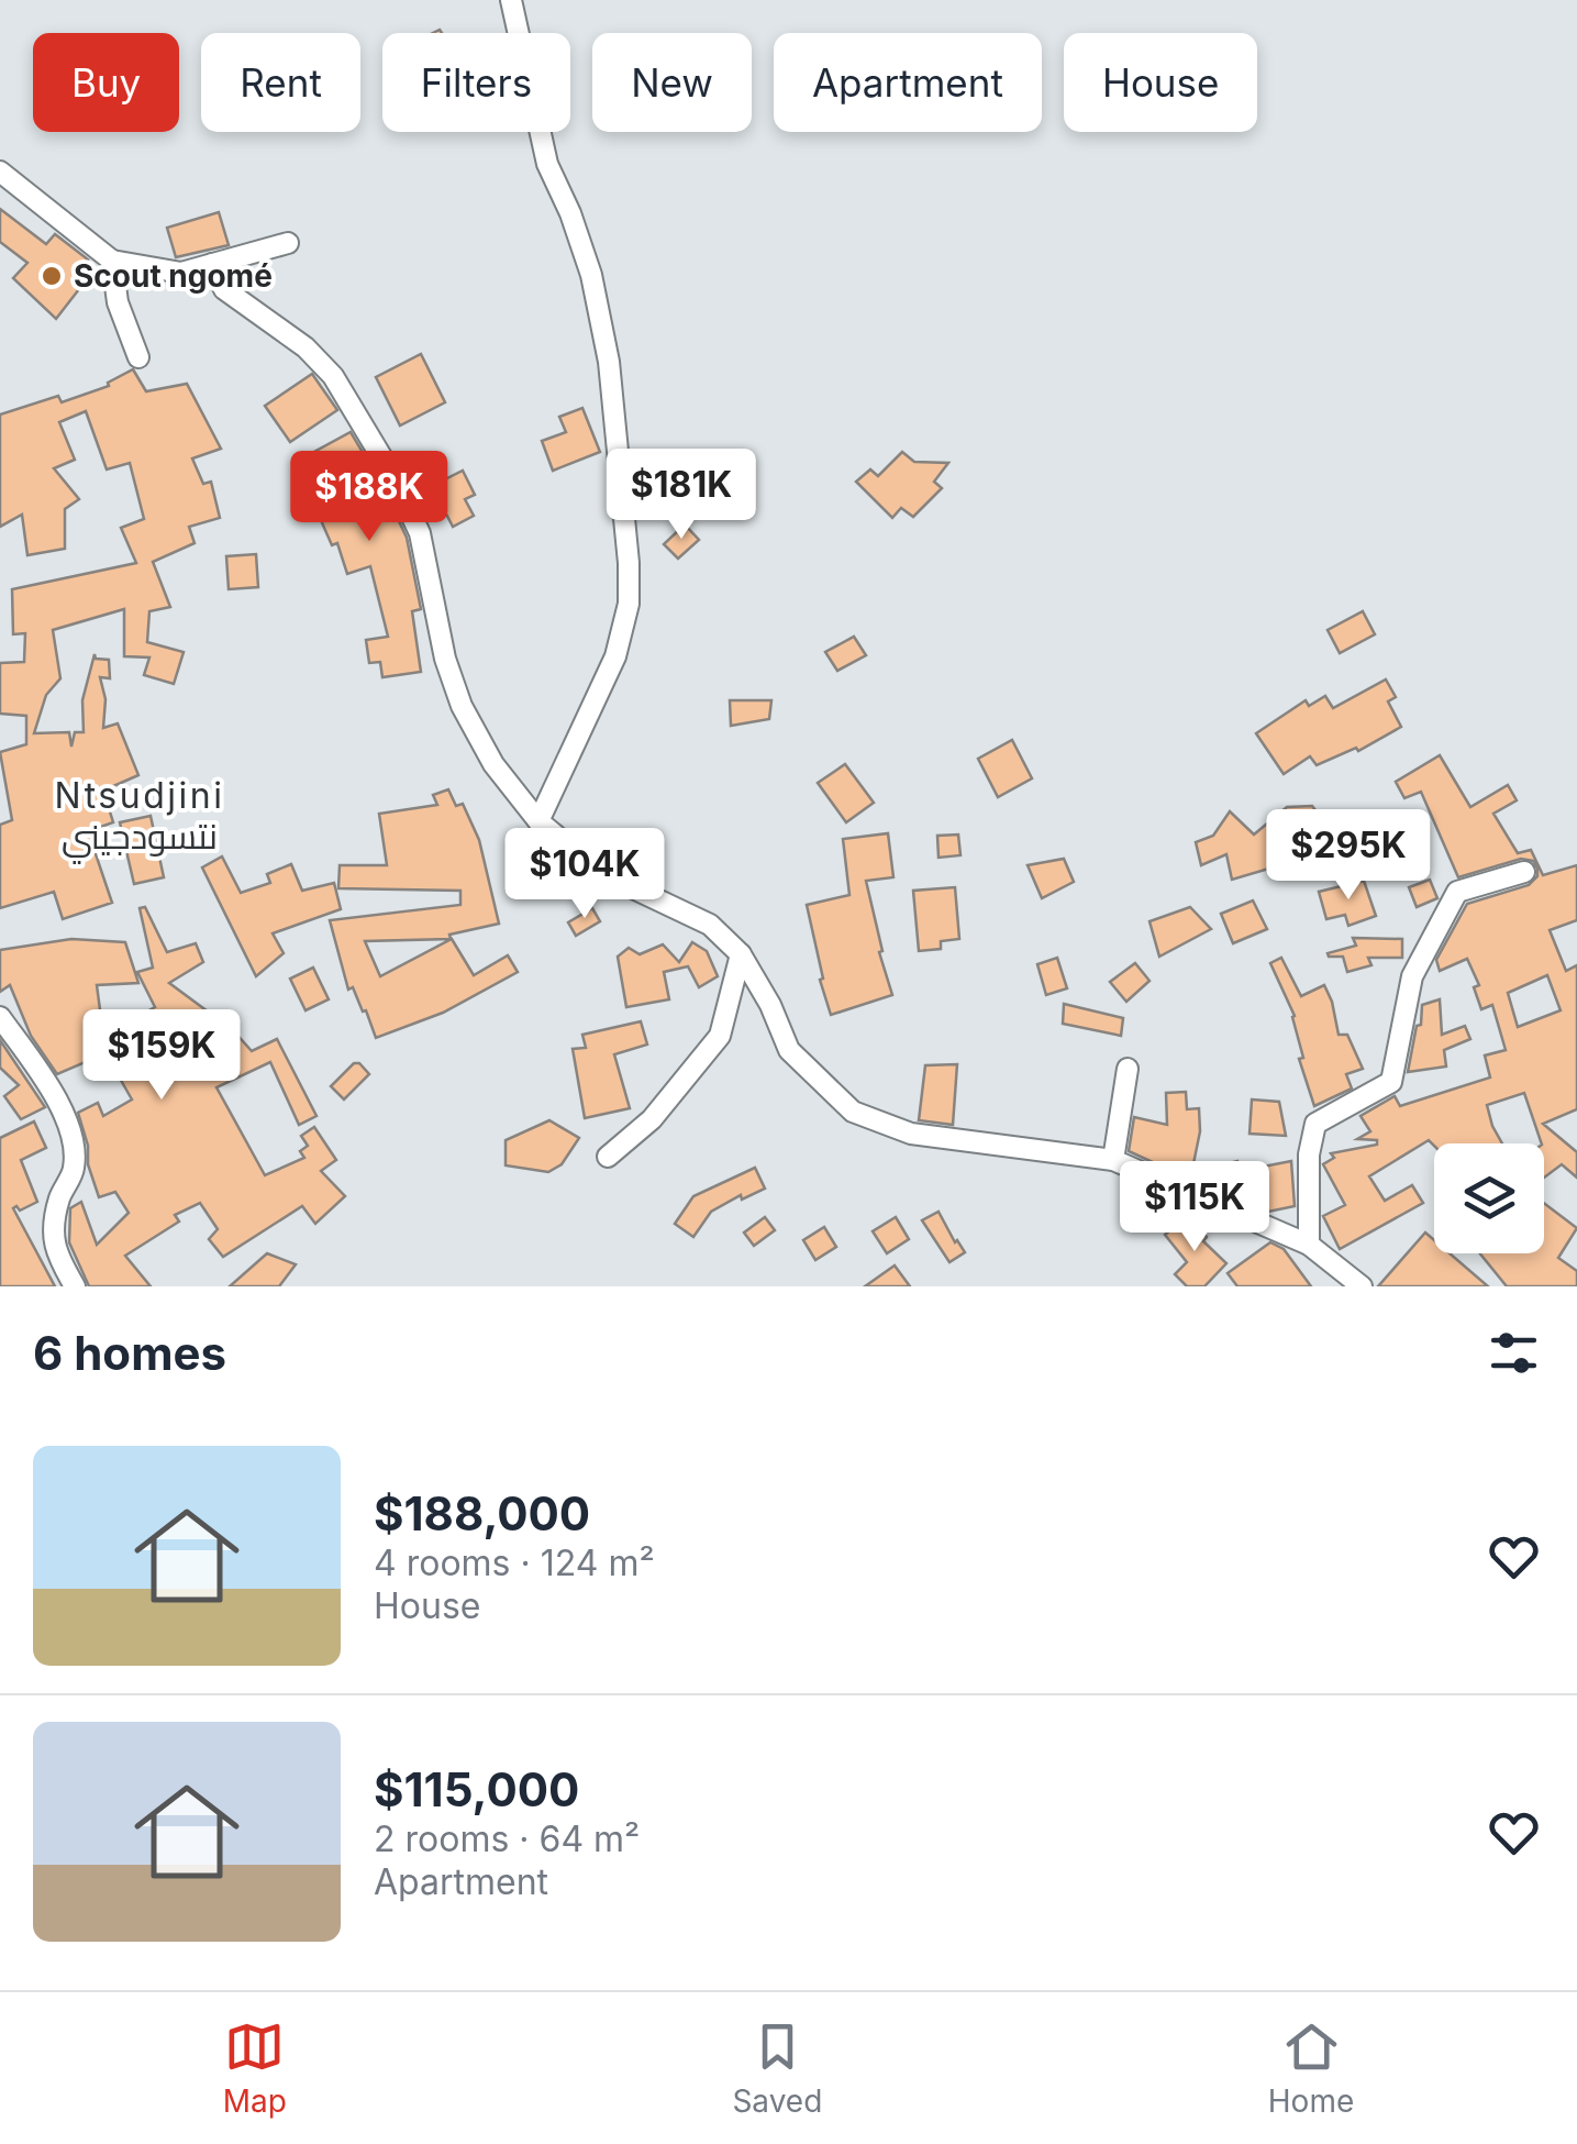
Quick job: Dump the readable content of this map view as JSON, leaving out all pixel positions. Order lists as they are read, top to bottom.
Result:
{
  "districts": ["Ntsudjini نتسودجيني"],
  "places": ["Scout ngomé"],
  "page": {
    "chip": [
      "Buy",
      "Rent",
      "Filters",
      "New",
      "Apartment",
      "House"
    ],
    "price": [
      "$181K",
      "$188K",
      "$295K",
      "$104K",
      "$159K",
      "$115K"
    ],
    "heading": "6 homes",
    "list": [
      {
        "name": "$188,000",
        "note": "4 rooms · 124 m² · House"
      },
      {
        "name": "$115,000",
        "note": "2 rooms · 64 m² · Apartment"
      }
    ],
    "tabs": ["Map", "Saved", "Home"]
  }
}
